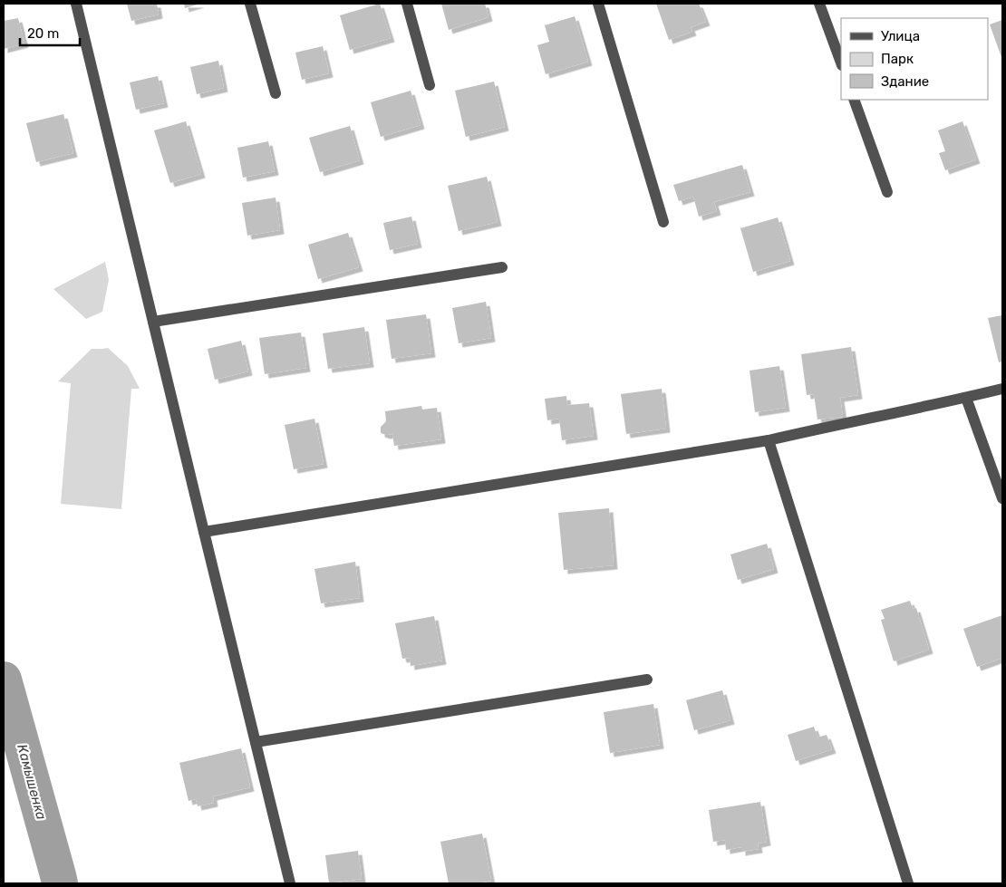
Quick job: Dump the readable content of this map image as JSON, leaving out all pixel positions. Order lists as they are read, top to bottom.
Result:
{
  "water": ["Камышенка"],
  "legend": ["Улица", "Парк", "Здание"],
  "scale_bar": "20 m"
}
